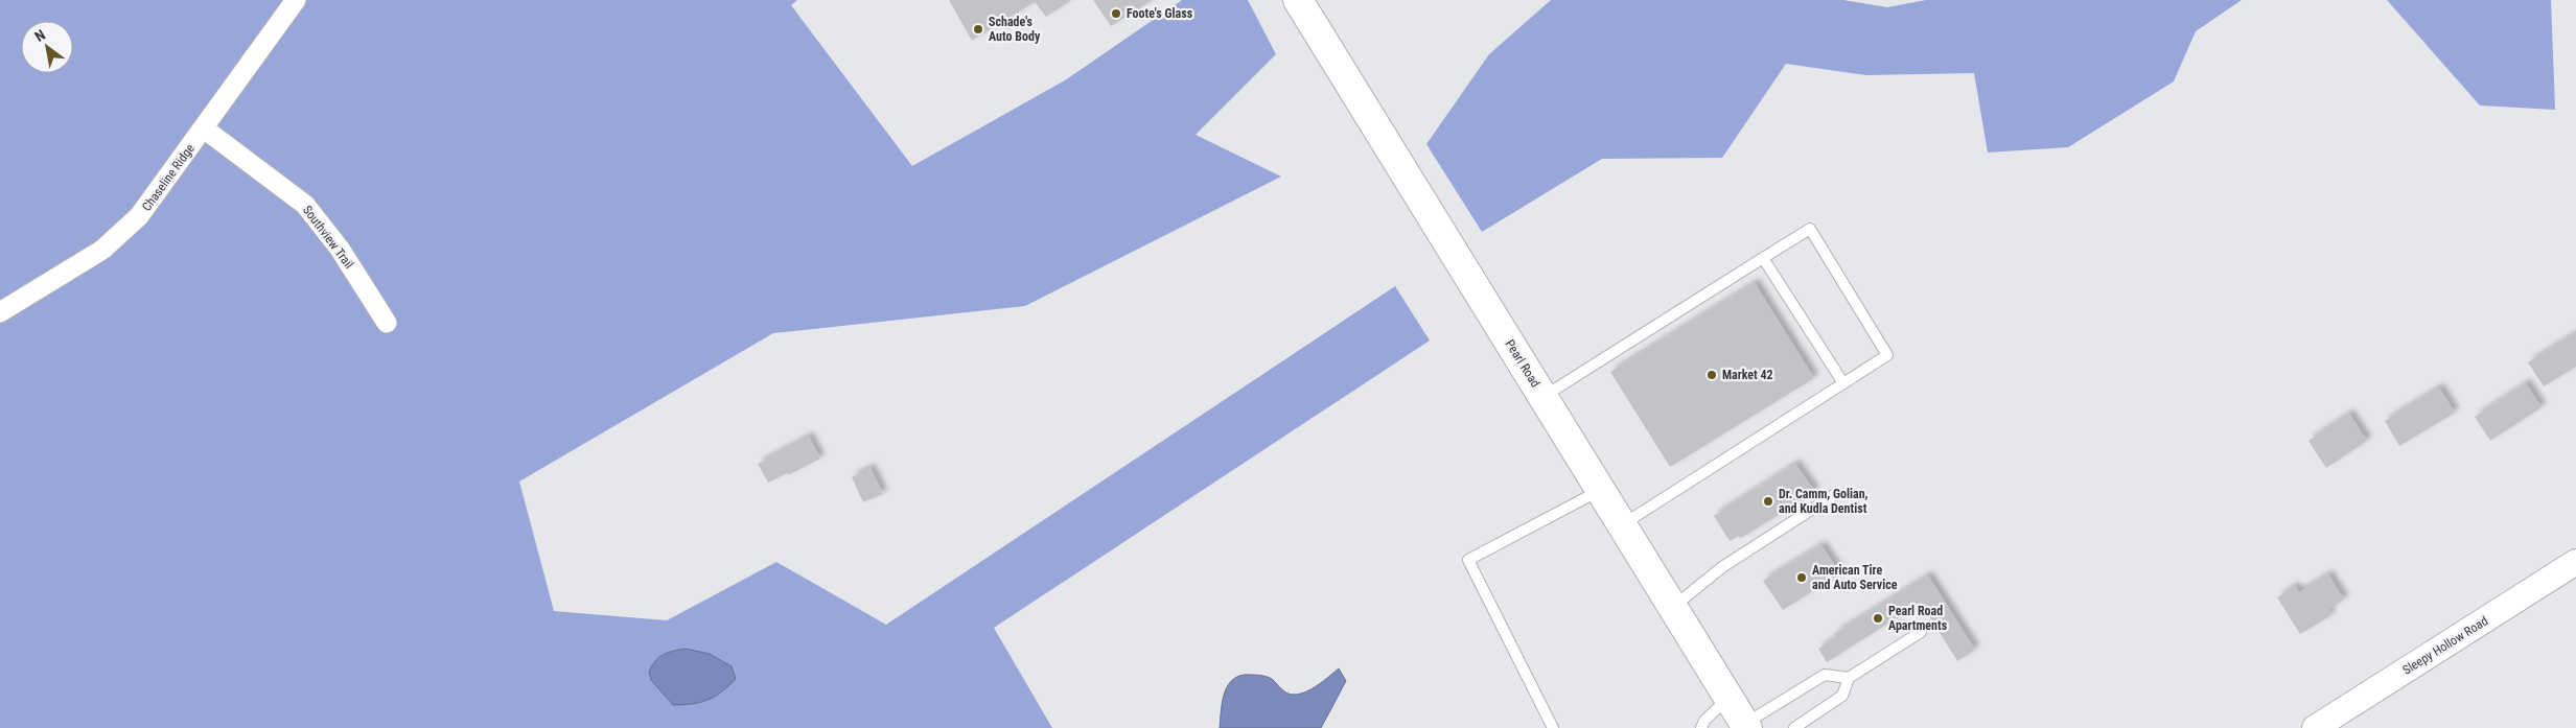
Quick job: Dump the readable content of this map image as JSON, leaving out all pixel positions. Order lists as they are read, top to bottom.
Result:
{
  "streets": {
    "main road": ["Pearl Road"],
    "street": ["Chaseline Ridge", "Southview Trail", "Sleepy Hollow Road"]
  },
  "crossings": [
    ["Chaseline Ridge", "Southview Trail"]
  ],
  "places": [
    "Foote's Glass",
    "Schade's Auto Body",
    "Market 42",
    "Dr. Camm, Golian, and Kudla Dentist",
    "American Tire and Auto Service",
    "Pearl Road Apartments"
  ],
  "north": "top left"
}
